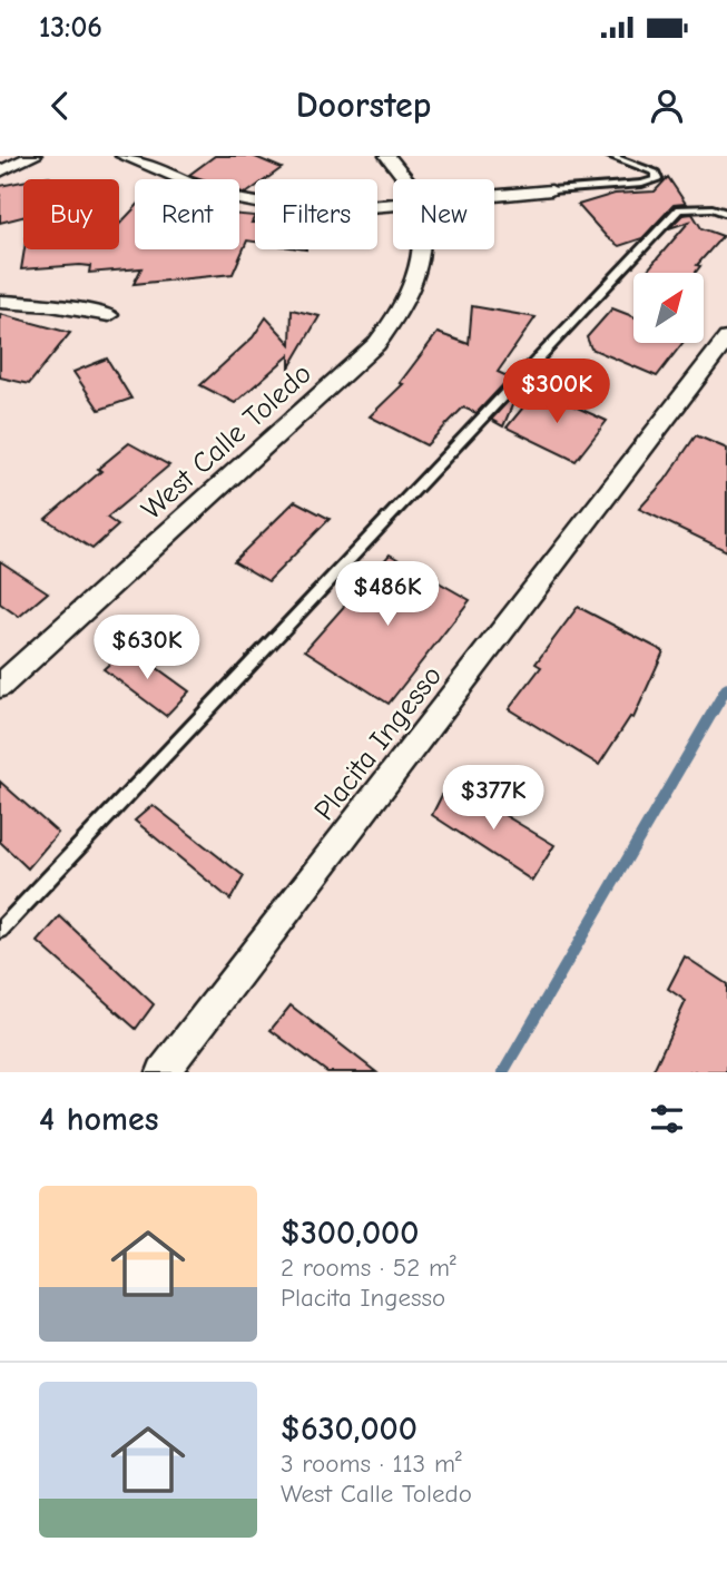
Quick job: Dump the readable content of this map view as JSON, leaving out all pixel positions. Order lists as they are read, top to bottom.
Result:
{
  "streets": {
    "street": ["West Calle Toledo", "Placita Ingesso"]
  },
  "north": "top right",
  "page": {
    "status": "13:06",
    "header": "Doorstep",
    "chip": [
      "Buy",
      "Rent",
      "Filters",
      "New"
    ],
    "price": [
      "$300K",
      "$486K",
      "$630K",
      "$377K"
    ],
    "heading": "4 homes",
    "list": [
      {
        "name": "$300,000",
        "note": "2 rooms · 52 m² · Placita Ingesso"
      },
      {
        "name": "$630,000",
        "note": "3 rooms · 113 m² · West Calle Toledo"
      }
    ]
  }
}
